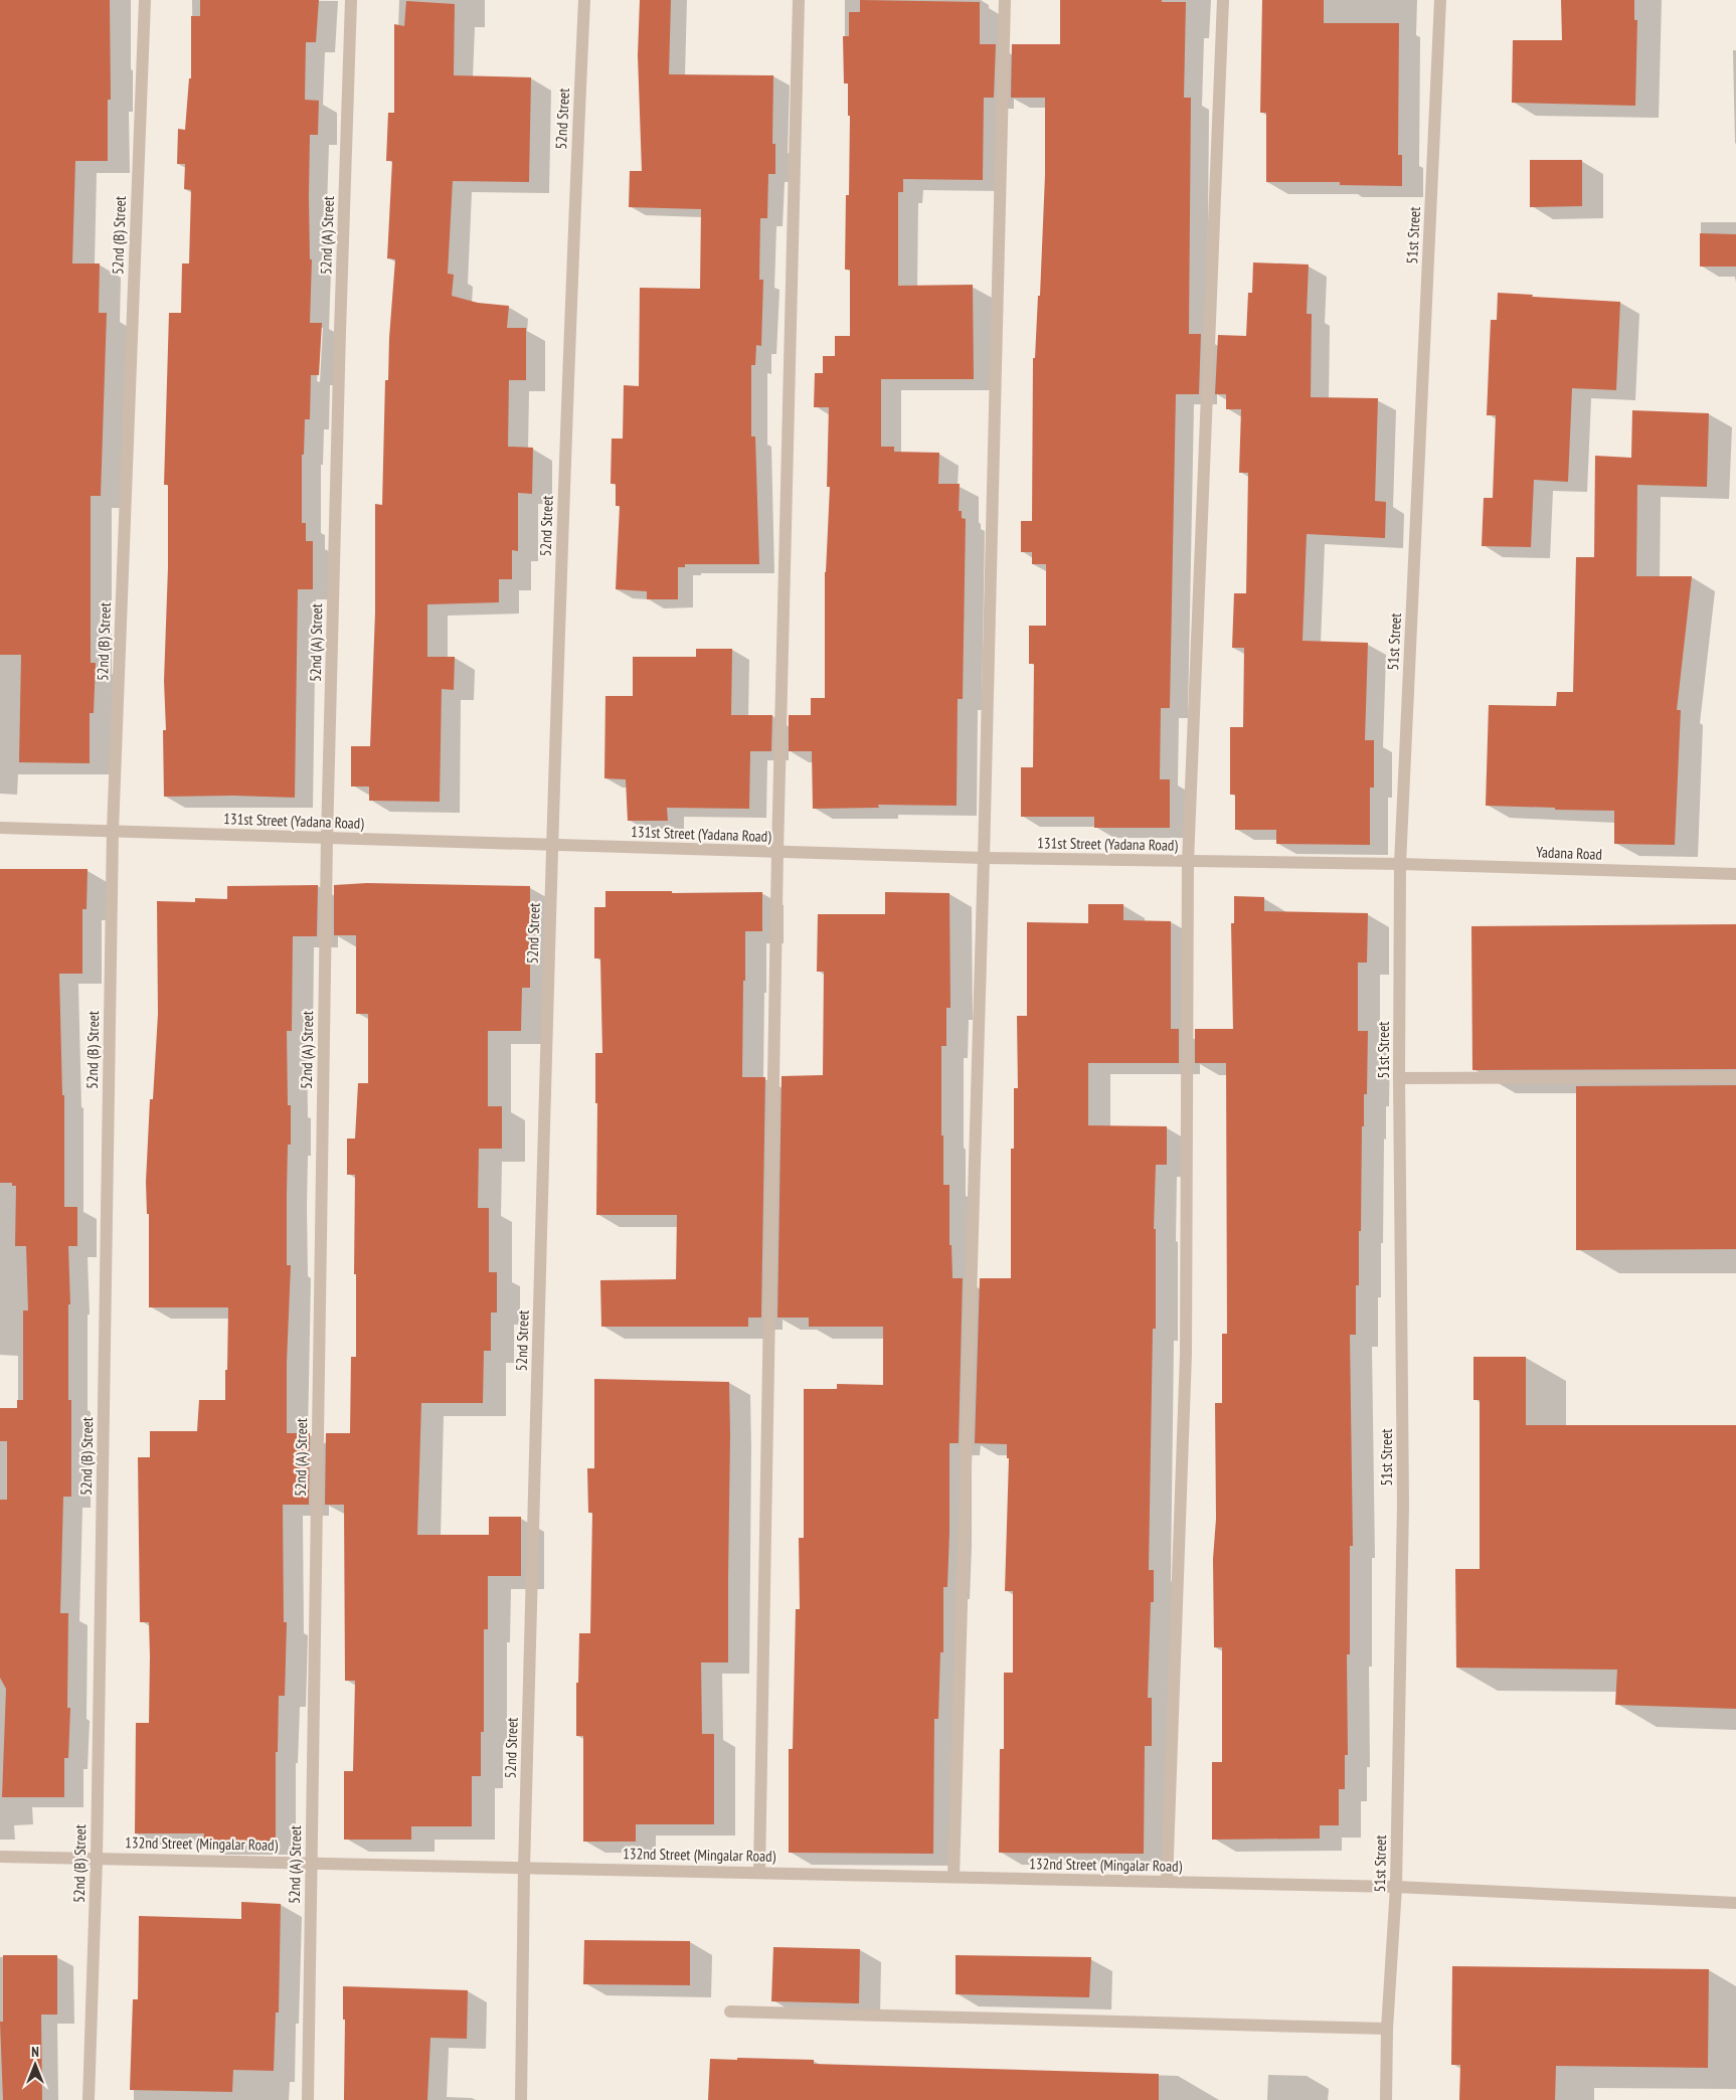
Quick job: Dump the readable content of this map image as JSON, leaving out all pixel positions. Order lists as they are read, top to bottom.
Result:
{
  "streets": {
    "street": [
      "52nd Street",
      "52nd (B) Street",
      "52nd (A) Street",
      "51st Street",
      "131st Street (Yadana Road)",
      "Yadana Road",
      "132nd Street (Mingalar Road)"
    ]
  },
  "crossings": [
    ["52nd Street", "131st Street (Yadana Road)"],
    ["52nd Street", "132nd Street (Mingalar Road)"],
    ["52nd (B) Street", "131st Street (Yadana Road)"],
    ["52nd (B) Street", "132nd Street (Mingalar Road)"],
    ["52nd (A) Street", "131st Street (Yadana Road)"],
    ["52nd (A) Street", "132nd Street (Mingalar Road)"],
    ["51st Street", "131st Street (Yadana Road)"],
    ["51st Street", "Yadana Road"],
    ["51st Street", "132nd Street (Mingalar Road)"],
    ["131st Street (Yadana Road)", "Yadana Road"]
  ],
  "north": "top"
}
